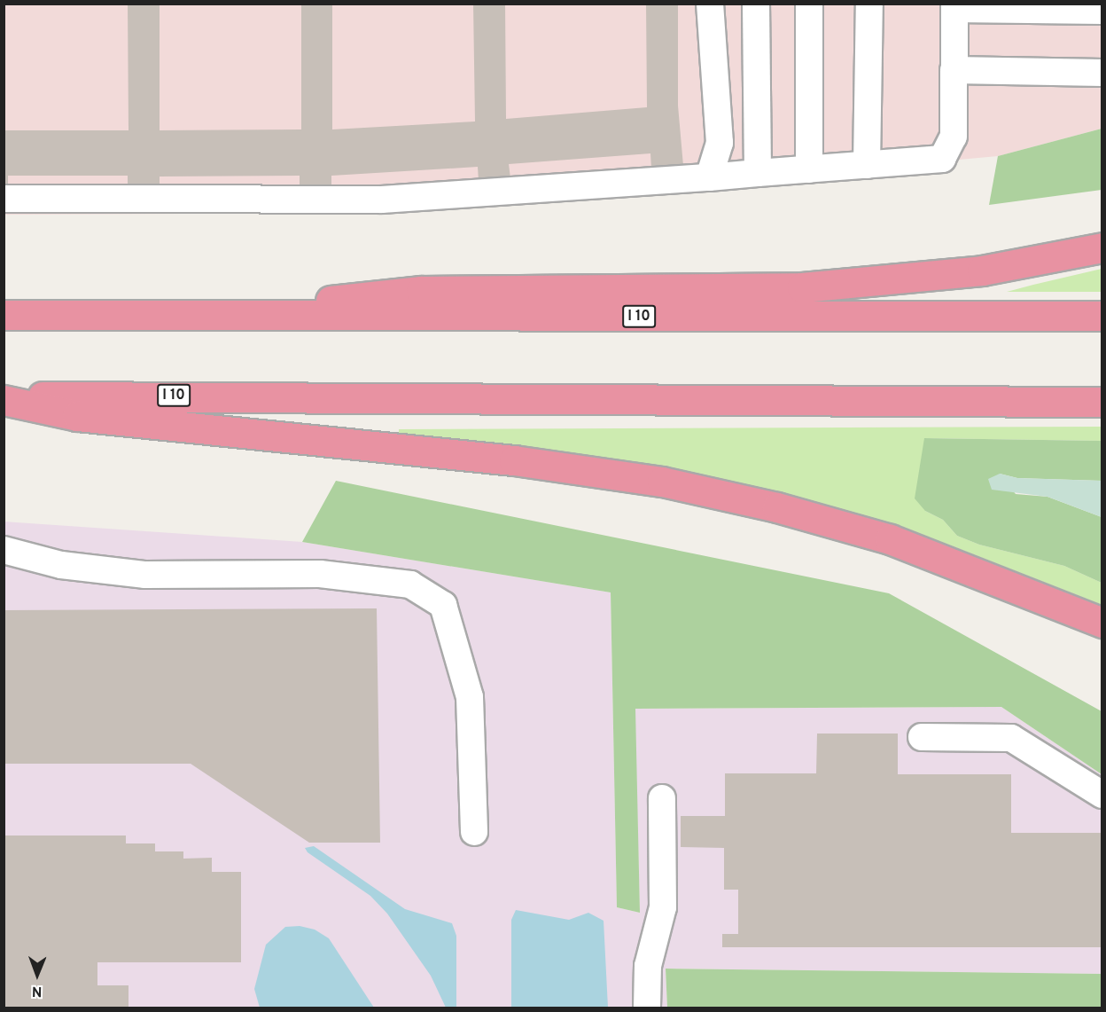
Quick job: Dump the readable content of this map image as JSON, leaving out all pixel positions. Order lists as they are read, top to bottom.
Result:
{
  "streets": {
    "highway": ["I 10"]
  },
  "north": "bottom"
}
